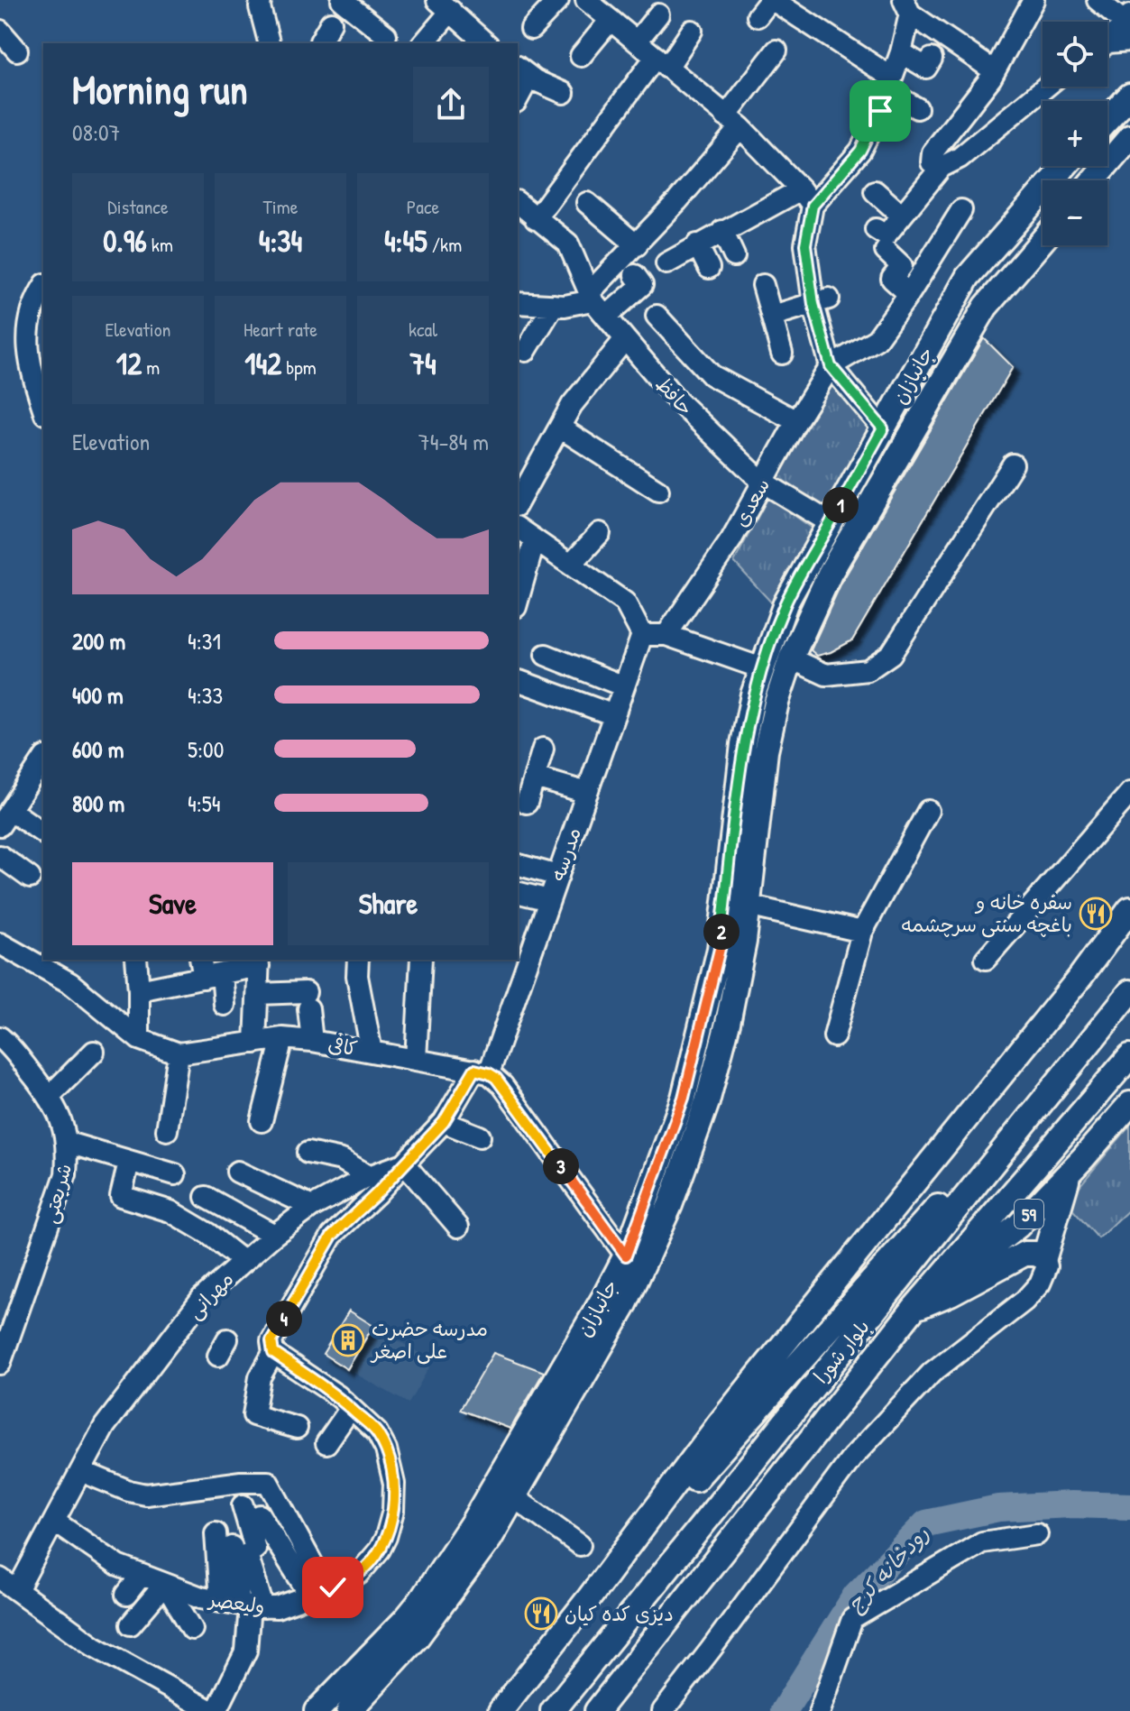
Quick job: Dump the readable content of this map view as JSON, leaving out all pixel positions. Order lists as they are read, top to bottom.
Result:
{
  "streets": {
    "main road": ["جانبازان", "59", "بلوار شورا"],
    "street": [
      "حافظ",
      "سعدی",
      "مدرسه",
      "کافی",
      "شریعتی",
      "مهرانی",
      "ولیعصر"
    ]
  },
  "crossings": [
    ["جانبازان", "حافظ"],
    ["حافظ", "سعدی"],
    ["مدرسه", "کافی"],
    ["مدرسه", "مهرانی"],
    ["کافی", "مهرانی"],
    ["59", "بلوار شورا"],
    ["مهرانی", "ولیعصر"]
  ],
  "water": ["رودخانه کرج"],
  "places": {
    "restaurant": ["سفره خانه و باغچه سنتی سرچشمه", "دیزی کده کیان"],
    "building": ["مدرسه حضرت علی اصغر"]
  },
  "page": {
    "map_buttons": ["+", "−"],
    "heading": ["Morning run", "08:07"],
    "stats": [
      ["Distance", "0.96 km"],
      ["Time", "4:34"],
      ["Pace", "4:45 /km"],
      ["Elevation", "12 m"],
      ["Heart rate", "142 bpm"],
      ["kcal", "74"]
    ],
    "chart": ["Elevation", "74–84 m"],
    "pins": [
      "1",
      "2",
      "3",
      "4"
    ],
    "list": [
      {
        "name": "200 m",
        "note": "4:31"
      },
      {
        "name": "400 m",
        "note": "4:33"
      },
      {
        "name": "600 m",
        "note": "5:00"
      },
      {
        "name": "800 m",
        "note": "4:54"
      }
    ],
    "buttons": ["Save", "Share"]
  }
}
